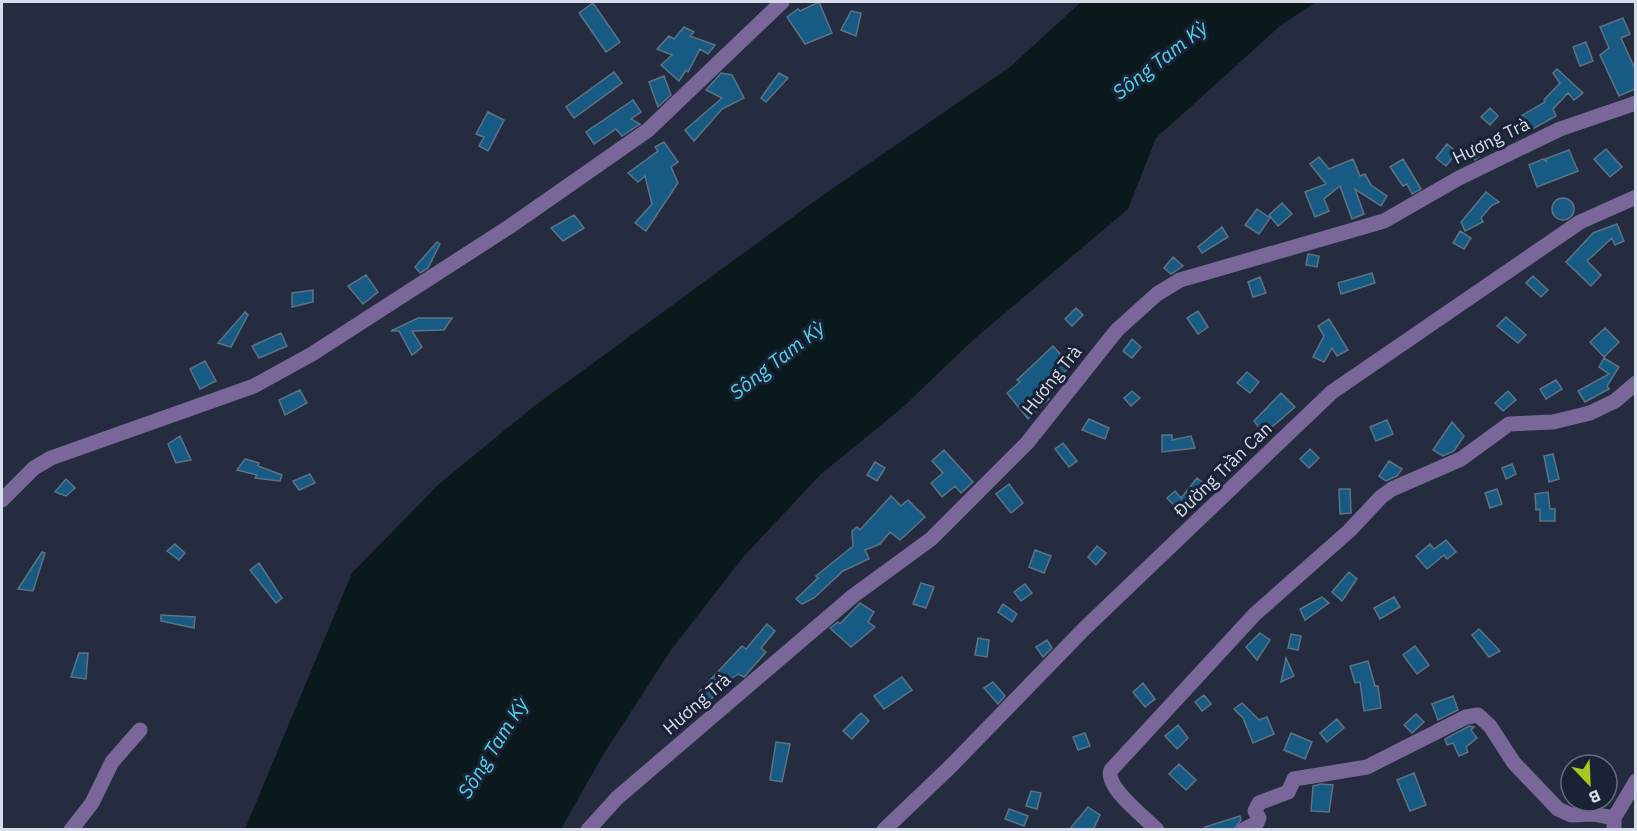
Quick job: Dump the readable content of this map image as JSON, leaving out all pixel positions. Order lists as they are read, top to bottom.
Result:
{
  "streets": {
    "street": ["Hương Trà", "Đường Trần Can"]
  },
  "water": ["Sông Tam Kỳ"],
  "north": "bottom right"
}
